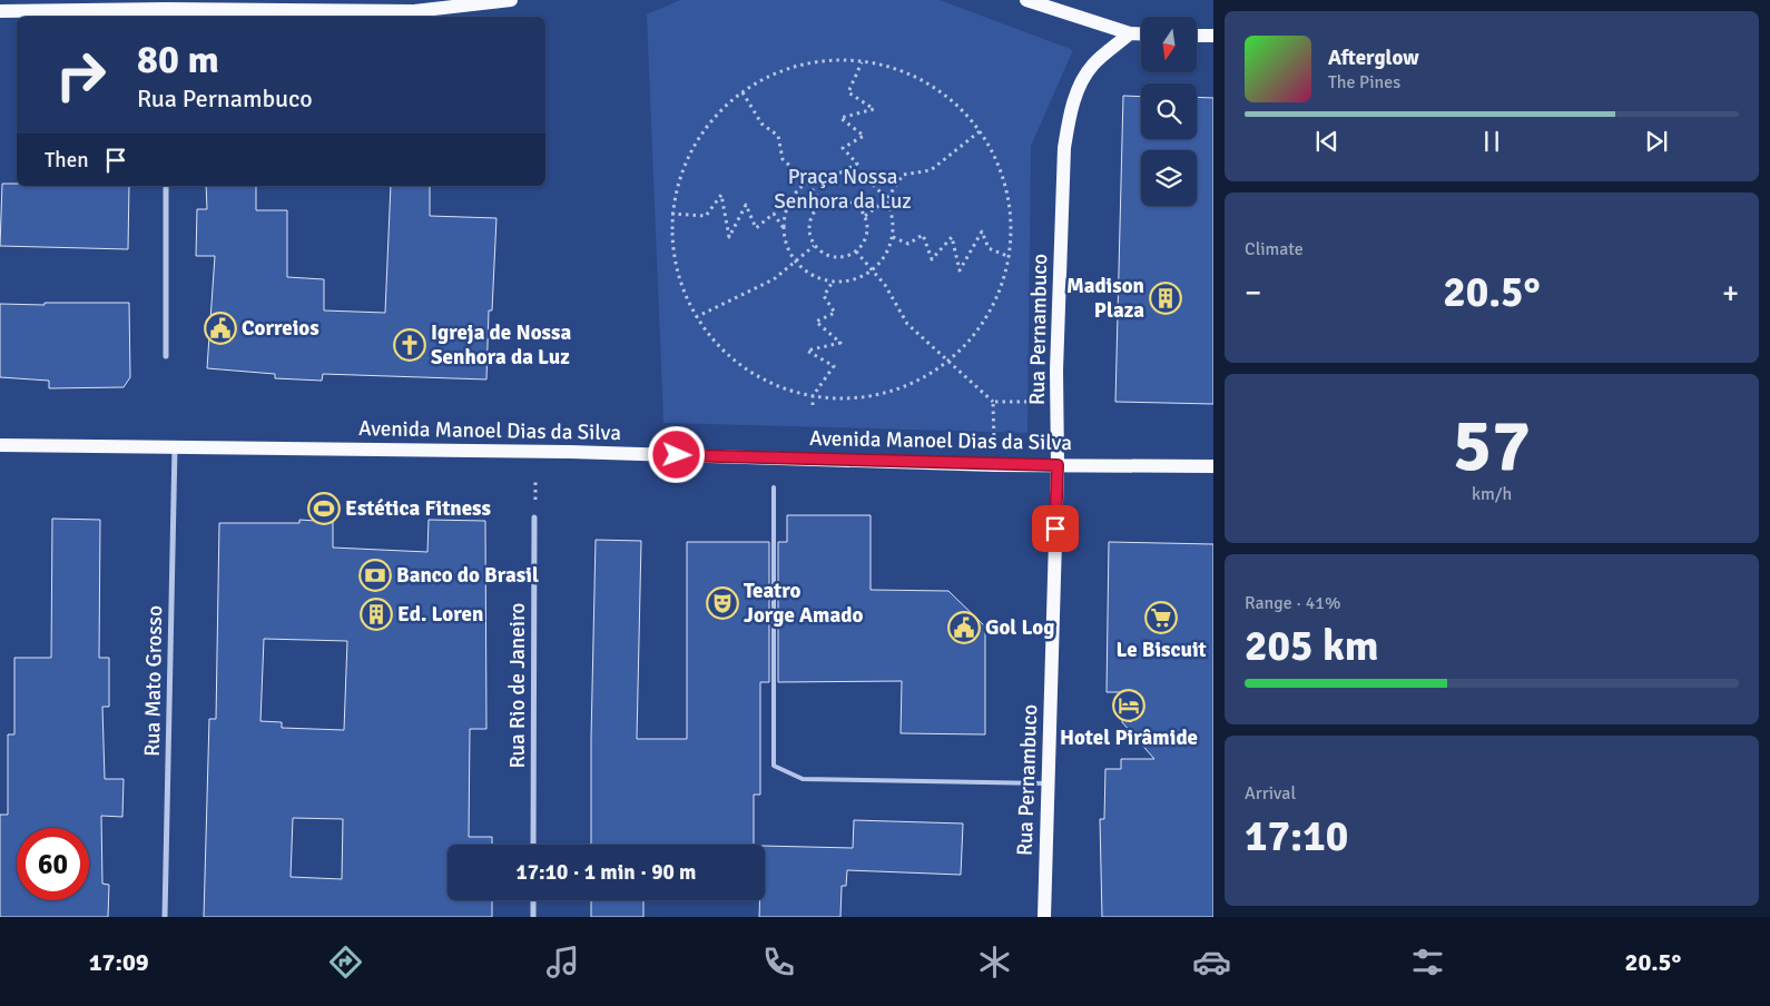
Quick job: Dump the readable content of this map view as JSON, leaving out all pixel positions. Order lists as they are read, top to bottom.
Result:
{
  "streets": {
    "main road": ["Rua Pernambuco", "Avenida Manoel Dias da Silva"],
    "street": ["Rua Mato Grosso", "Rua Rio de Janeiro"]
  },
  "crossings": [
    ["Rua Pernambuco", "Avenida Manoel Dias da Silva"],
    ["Avenida Manoel Dias da Silva", "Rua Mato Grosso"]
  ],
  "parks": ["Praça Nossa Senhora da Luz"],
  "places": {
    "building": ["Madison Plaza", "Ed. Loren"],
    "public building": ["Correios", "Gol Log"],
    "church": ["Igreja de Nossa Senhora da Luz"],
    "sports": ["Estética Fitness"],
    "bank": ["Banco do Brasil"],
    "theatre": ["Teatro Jorge Amado"],
    "supermarket": ["Le Biscuit"],
    "hotel": ["Hotel Pirâmide"]
  },
  "north": "bottom",
  "page": {
    "turn": ["80 m", "Rua Pernambuco"],
    "song": ["Afterglow", "The Pines"],
    "then": "Then",
    "tile": [
      "Climate",
      ["57", "km/h"],
      ["Range · 41%", "205 km"],
      ["Arrival", "17:10"]
    ],
    "heat": ["−", "20.5°", "+"],
    "limit": "60",
    "trip": "17:10 · 1 min · 90 m",
    "tabs": ["17:09", "20.5°"]
  }
}
